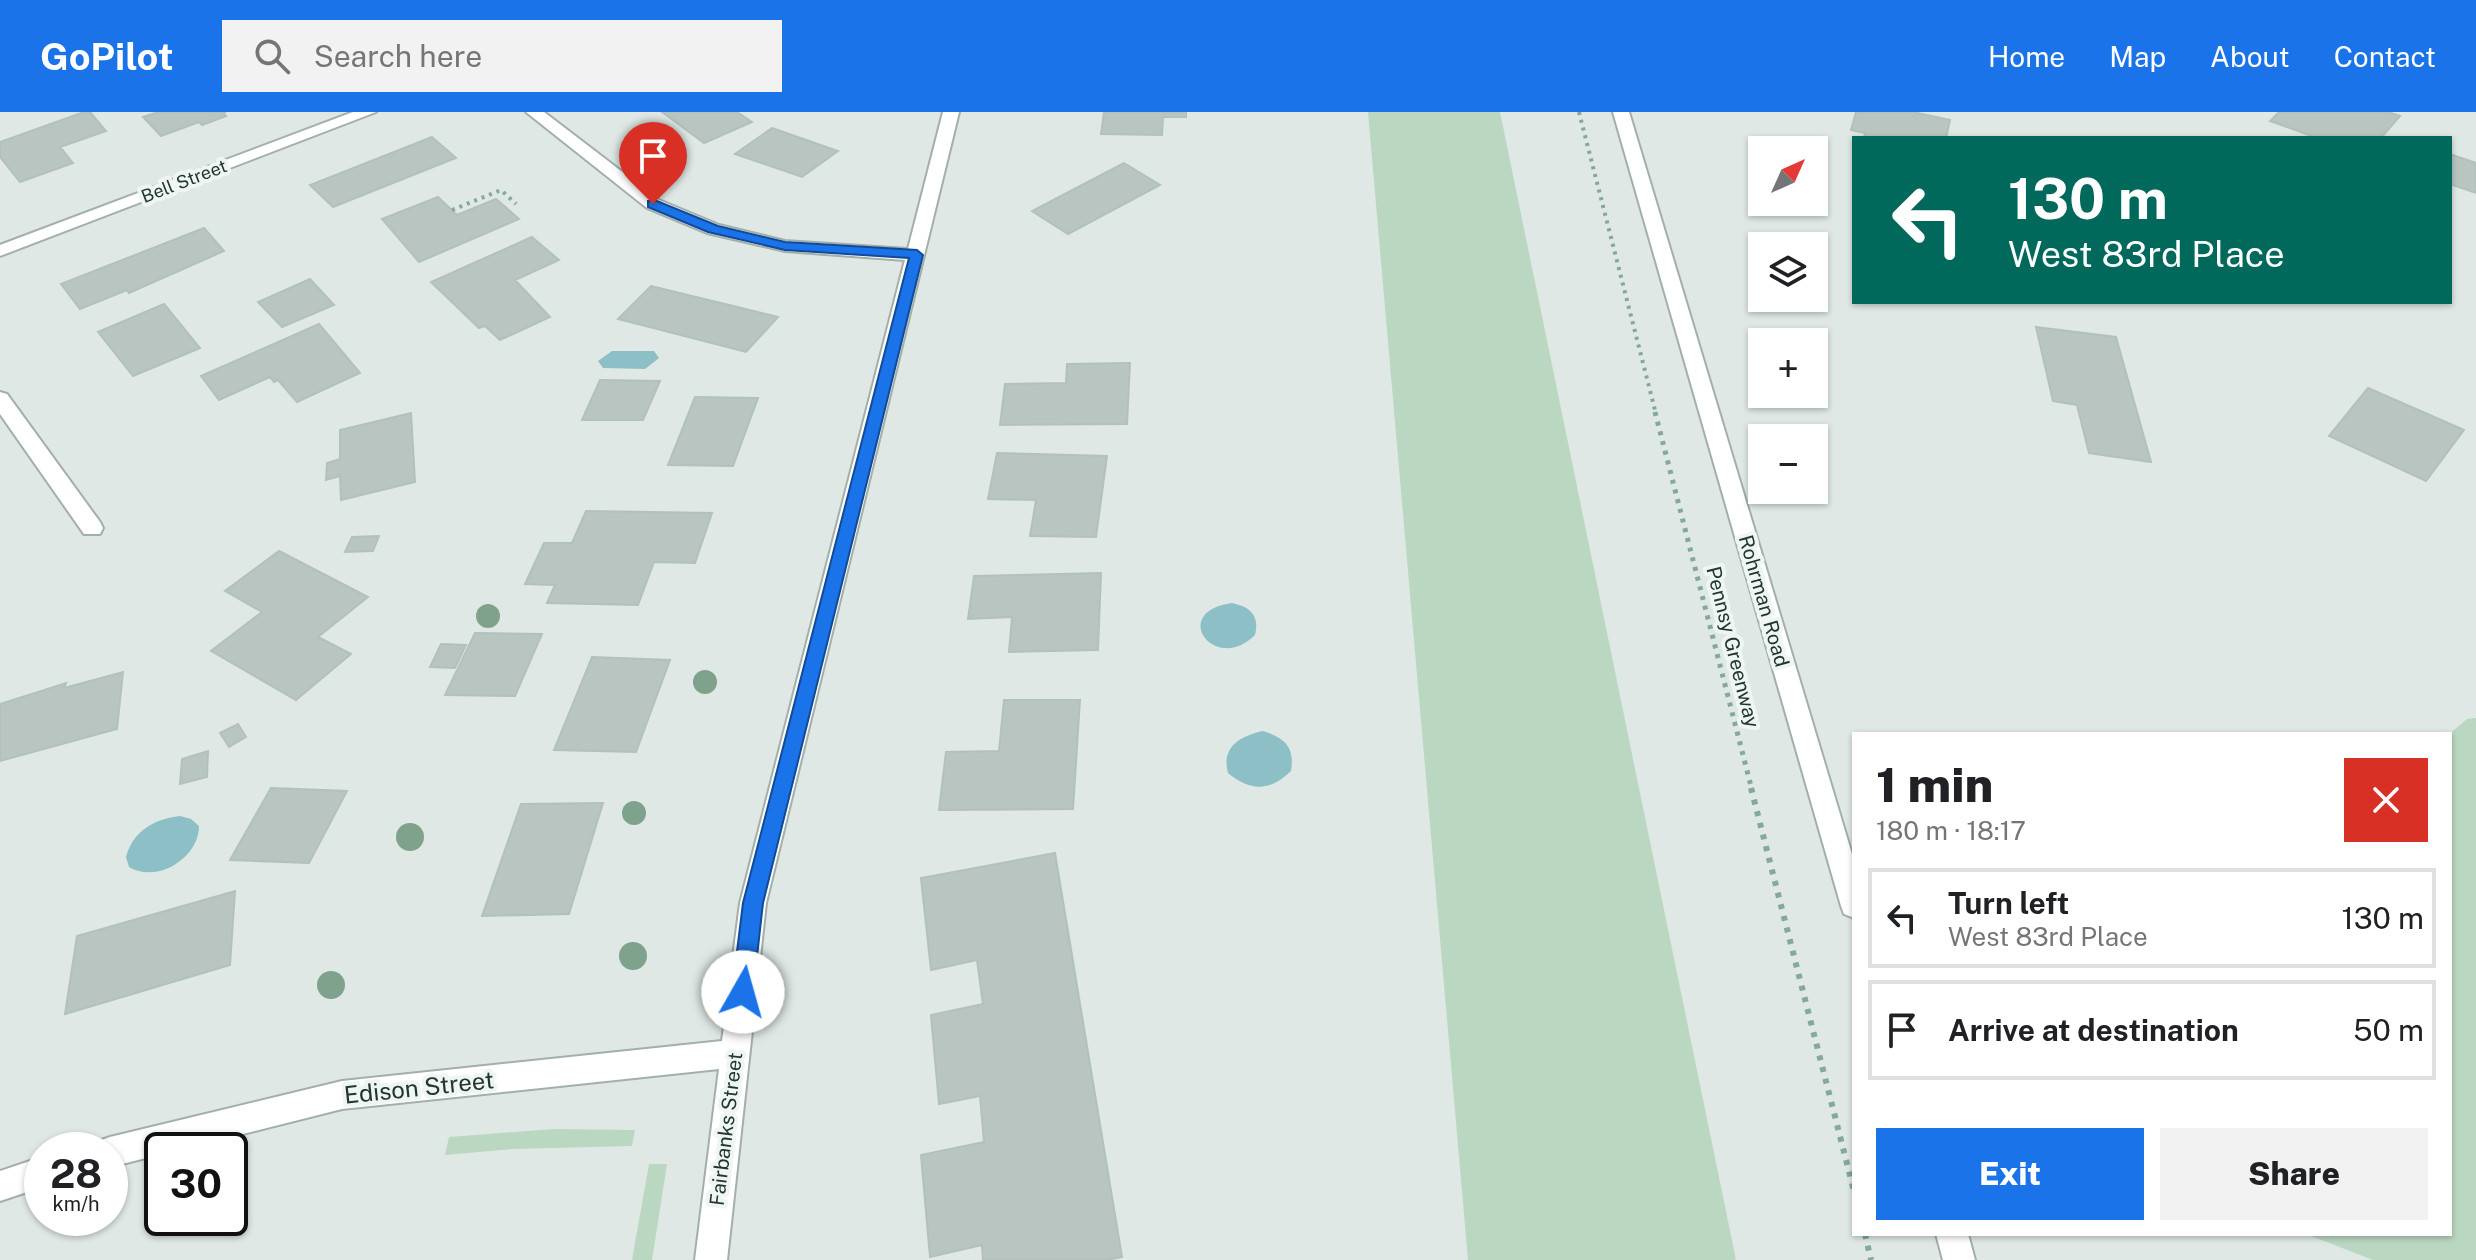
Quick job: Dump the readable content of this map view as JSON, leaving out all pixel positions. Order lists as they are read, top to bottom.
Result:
{
  "streets": {
    "street": [
      "Bell Street",
      "Rohrman Road",
      "Edison Street",
      "Fairbanks Street"
    ],
    "path": ["Pennsy Greenway"]
  },
  "crossings": [
    ["Edison Street", "Fairbanks Street"]
  ],
  "north": "top right",
  "page": {
    "header": "GoPilot",
    "search": "Search here",
    "nav": [
      "Home",
      "Map",
      "About",
      "Contact"
    ],
    "map_buttons": ["+", "−"],
    "turn": ["130 m", "West 83rd Place"],
    "heading": ["1 min", "180 m · 18:17"],
    "list": [
      {
        "name": "Turn left",
        "note": "West 83rd Place",
        "value": "130 m"
      },
      {
        "name": "Arrive at destination",
        "value": "50 m"
      }
    ],
    "buttons": ["Exit", "Share"],
    "speed": "28 km/h",
    "limit": "30"
  }
}
